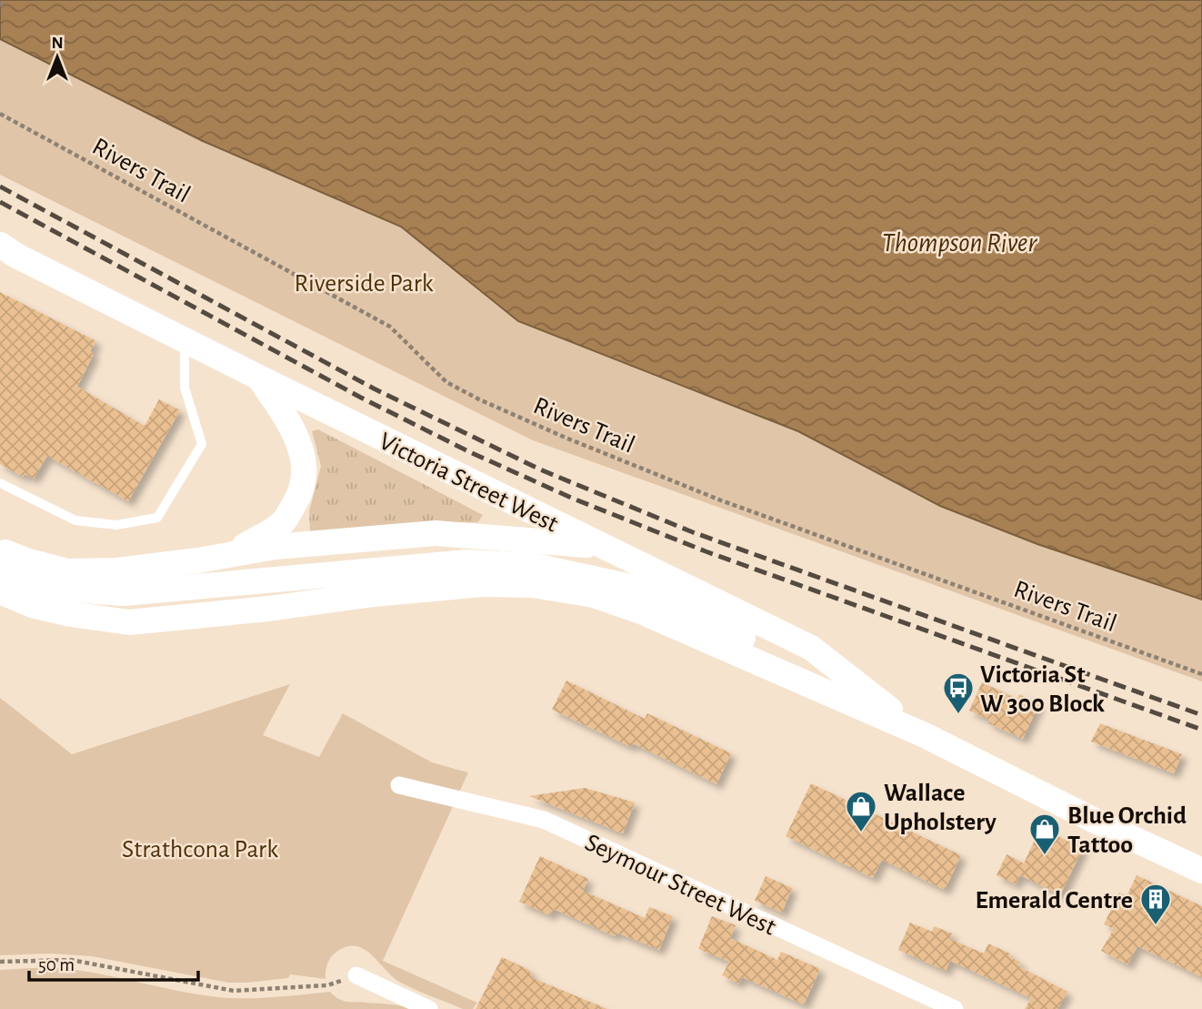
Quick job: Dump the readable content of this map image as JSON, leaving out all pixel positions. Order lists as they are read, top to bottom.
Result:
{
  "streets": {
    "main road": ["Victoria Street West"],
    "street": ["Seymour Street West"],
    "path": ["Rivers Trail"]
  },
  "water": ["Thompson River"],
  "parks": ["Riverside Park", "Strathcona Park"],
  "places": {
    "bus stop": ["Victoria St W 300 Block"],
    "shop": ["Wallace Upholstery", "Blue Orchid Tattoo"],
    "building": ["Emerald Centre"]
  },
  "scale_bar": "50 m",
  "north": "top"
}
